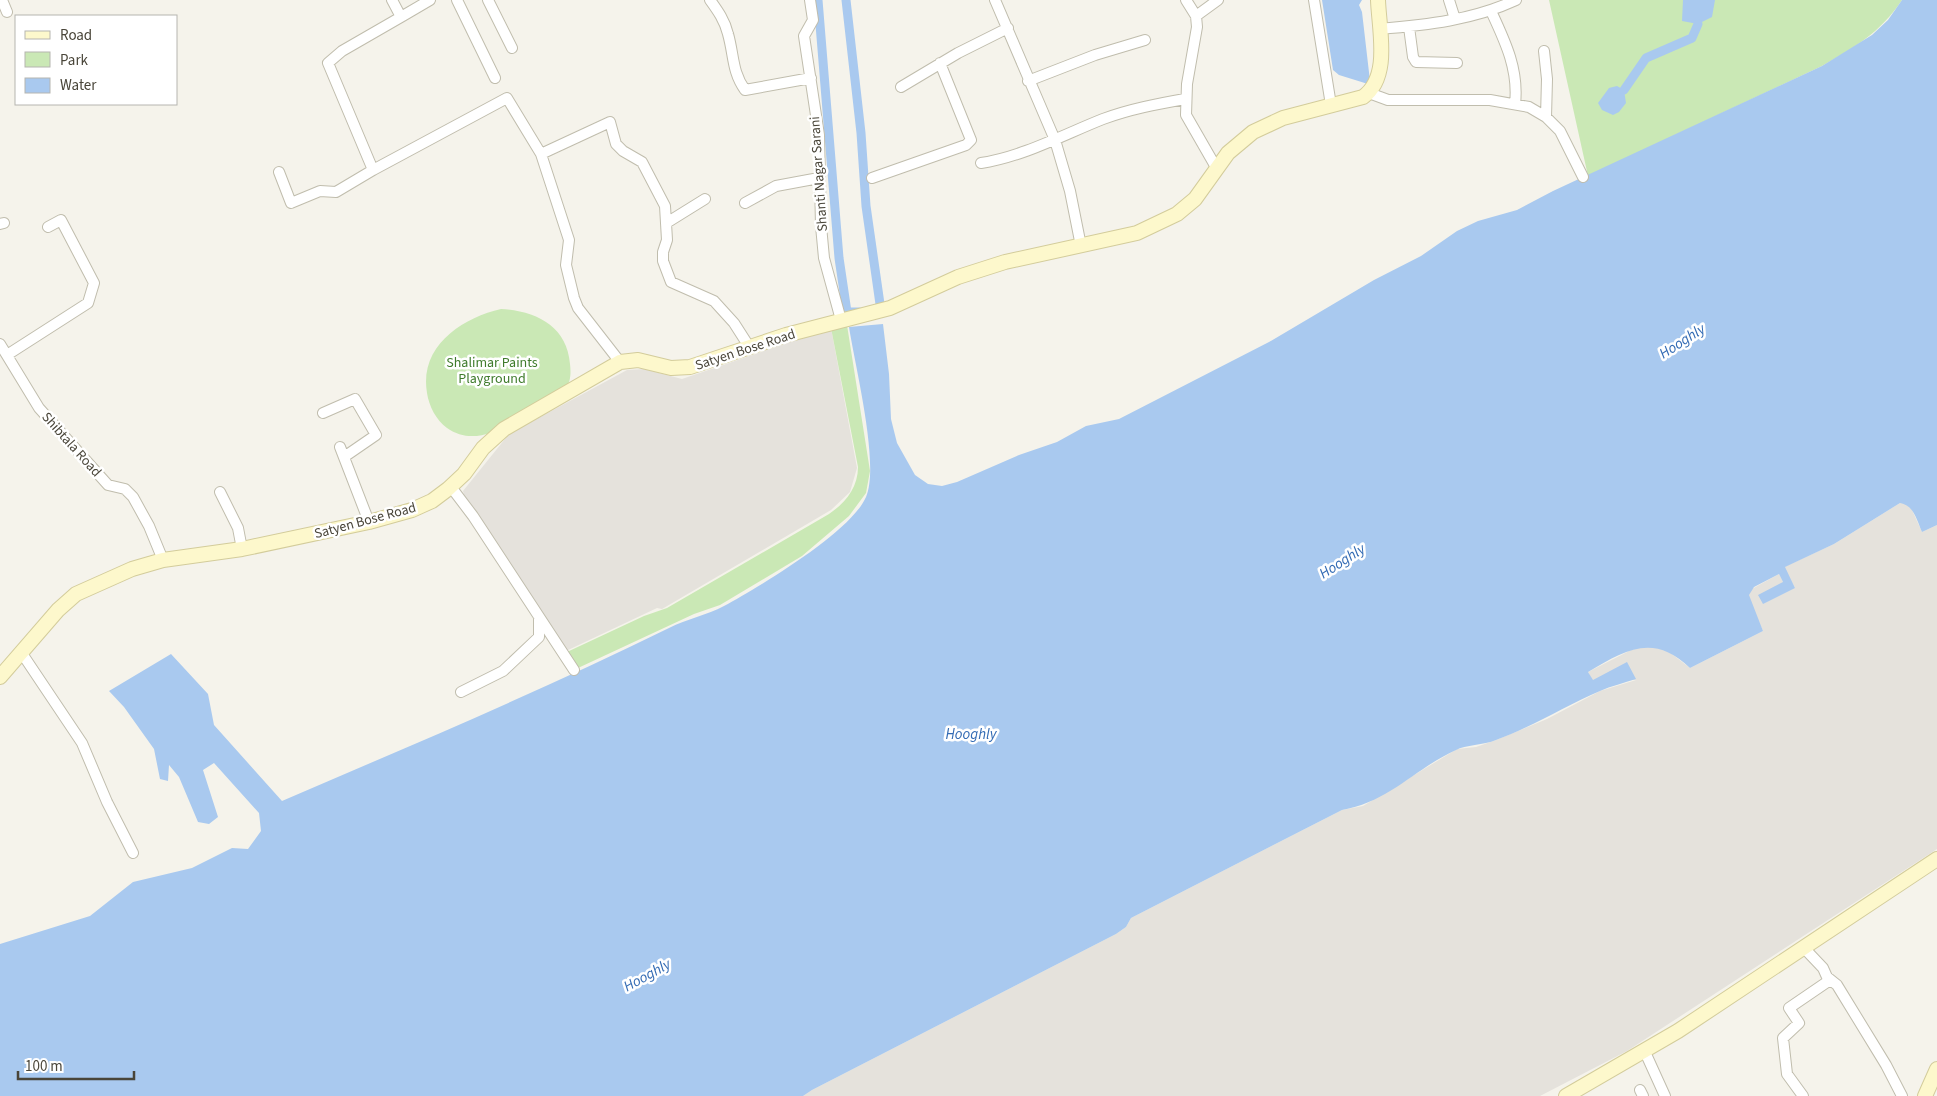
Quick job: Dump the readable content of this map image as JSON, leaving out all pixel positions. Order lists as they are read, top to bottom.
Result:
{
  "streets": {
    "main road": ["Satyen Bose Road"],
    "street": ["Shanti Nagar Sarani", "Shibtala Road"]
  },
  "crossings": [
    ["Shanti Nagar Sarani", "Satyen Bose Road"],
    ["Satyen Bose Road", "Shibtala Road"]
  ],
  "water": ["Hooghly"],
  "parks": ["Shalimar Paints Playground"],
  "legend": ["Road", "Park", "Water"],
  "scale_bar": "100 m"
}
